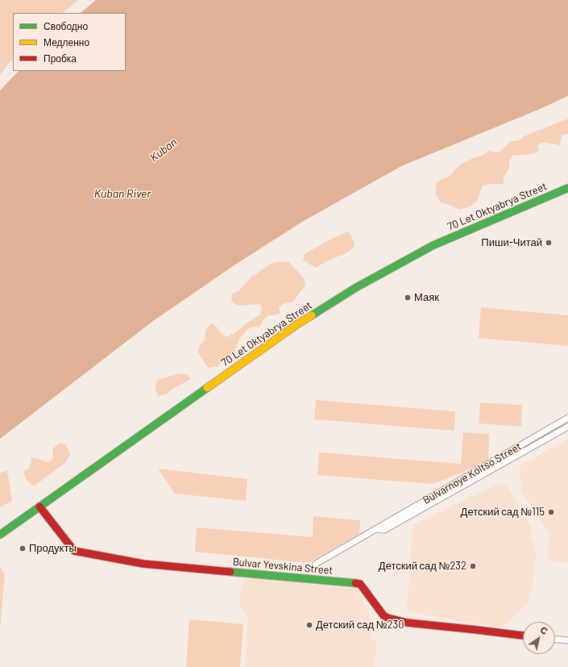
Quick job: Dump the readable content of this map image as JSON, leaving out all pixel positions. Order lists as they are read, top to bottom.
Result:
{
  "streets": {
    "main road": ["70 Let Oktyabrya Street", "Bulvar Yevskina Street"],
    "street": ["Bulvarnoye Koltso Street"]
  },
  "crossings": [
    ["70 Let Oktyabrya Street", "Bulvar Yevskina Street"]
  ],
  "water": ["Kuban", "Kuban River"],
  "places": [
    "Пиши-Читай",
    "Маяк",
    "Детский сад №115",
    "Продукты",
    "Детский сад №232",
    "Детский сад №230"
  ],
  "legend": ["Свободно", "Медленно", "Пробка"],
  "north": "top right"
}
